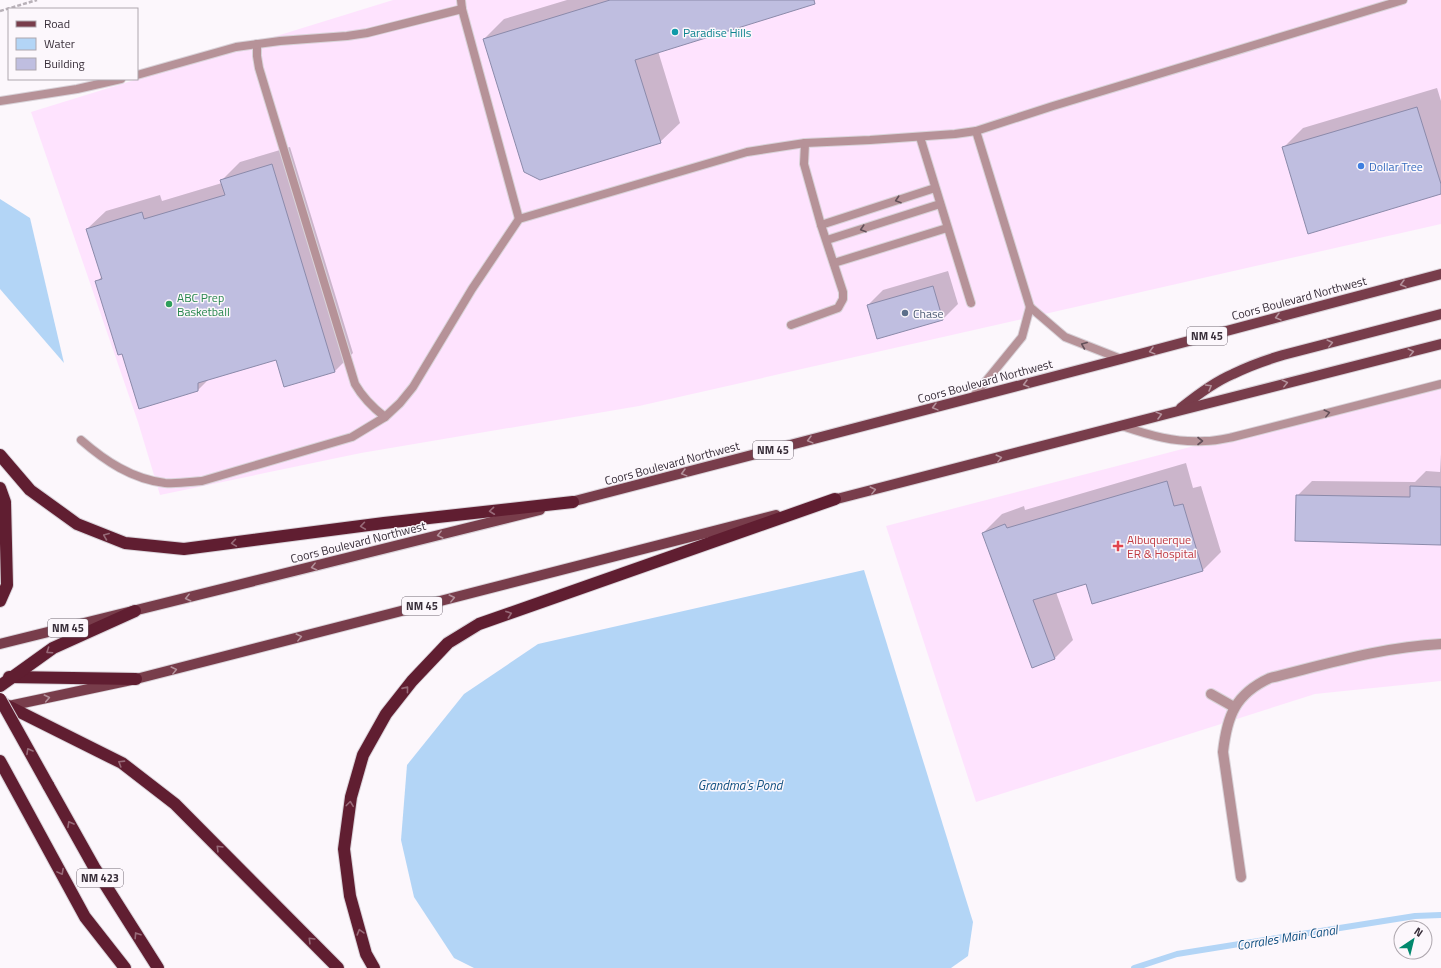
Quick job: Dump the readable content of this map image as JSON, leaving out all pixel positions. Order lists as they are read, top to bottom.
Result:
{
  "streets": {
    "highway": ["NM 423"],
    "main road": ["Coors Boulevard Northwest", "NM 45"]
  },
  "crossings": [
    ["NM 45", "NM 423"]
  ],
  "water": ["Grandma's Pond", "Corrales Main Canal"],
  "places": {
    "other": [
      "Paradise Hills",
      "Dollar Tree",
      "ABC Prep Basketball",
      "Chase"
    ],
    "health": ["Albuquerque ER & Hospital"]
  },
  "legend": ["Road", "Water", "Building"],
  "north": "top right"
}
